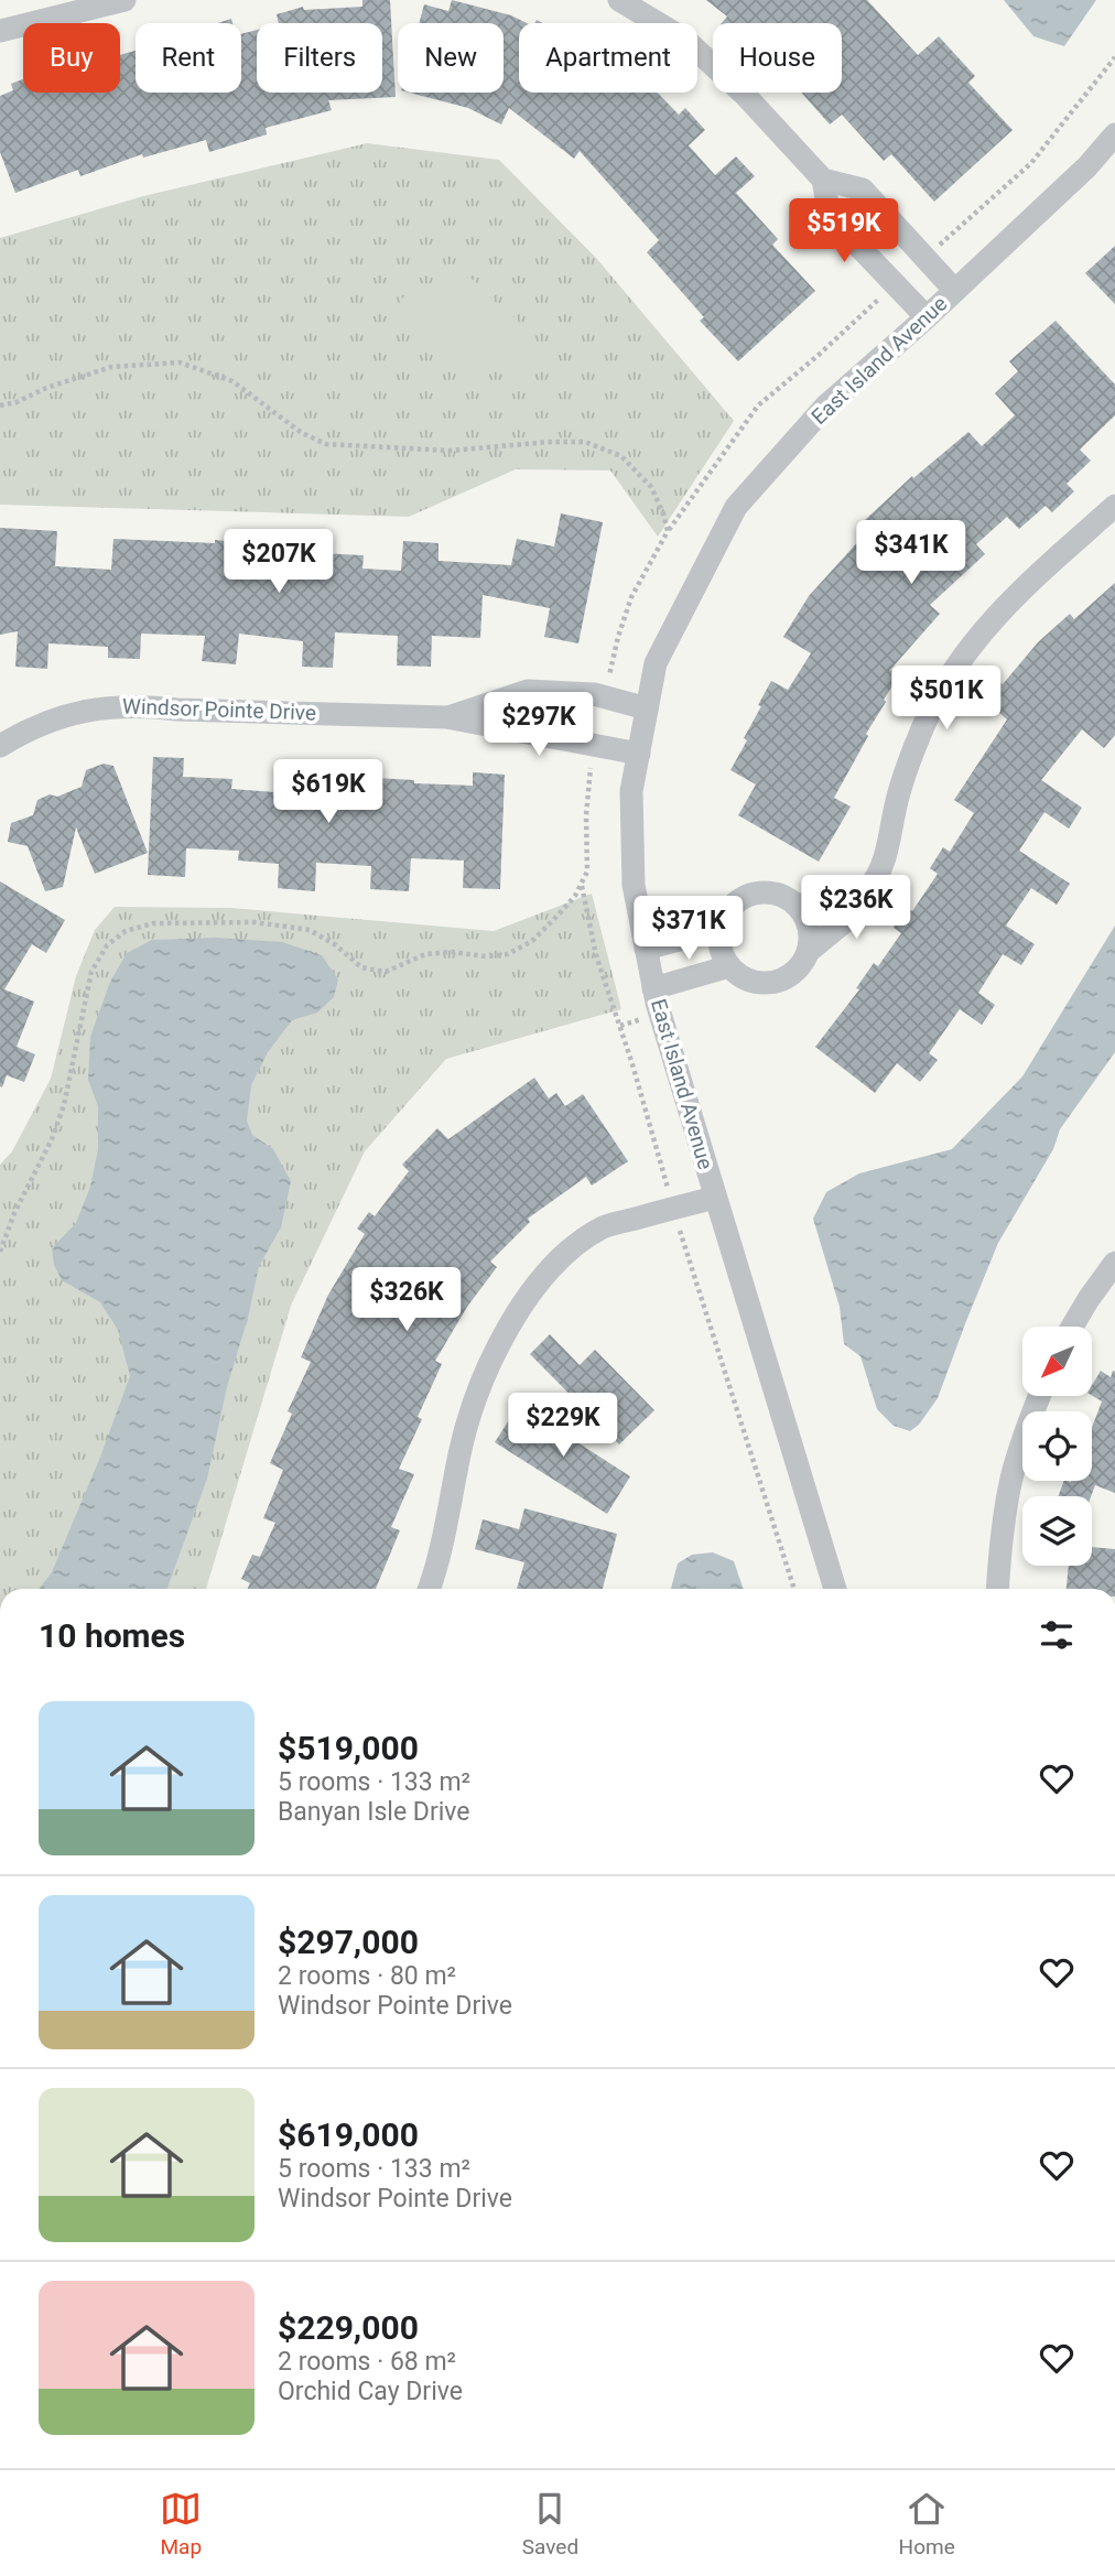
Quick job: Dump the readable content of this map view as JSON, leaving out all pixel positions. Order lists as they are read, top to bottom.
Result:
{
  "streets": {
    "street": ["East Island Avenue", "Windsor Pointe Drive"]
  },
  "crossings": [
    ["East Island Avenue", "Windsor Pointe Drive"]
  ],
  "north": "bottom left",
  "page": {
    "chip": [
      "Buy",
      "Rent",
      "Filters",
      "New",
      "Apartment",
      "House"
    ],
    "price": [
      "$519K",
      "$341K",
      "$207K",
      "$501K",
      "$297K",
      "$619K",
      "$236K",
      "$371K",
      "$326K",
      "$229K"
    ],
    "heading": "10 homes",
    "list": [
      {
        "name": "$519,000",
        "note": "5 rooms · 133 m² · Banyan Isle Drive"
      },
      {
        "name": "$297,000",
        "note": "2 rooms · 80 m² · Windsor Pointe Drive"
      },
      {
        "name": "$619,000",
        "note": "5 rooms · 133 m² · Windsor Pointe Drive"
      },
      {
        "name": "$229,000",
        "note": "2 rooms · 68 m² · Orchid Cay Drive"
      }
    ],
    "tabs": ["Map", "Saved", "Home"]
  }
}
